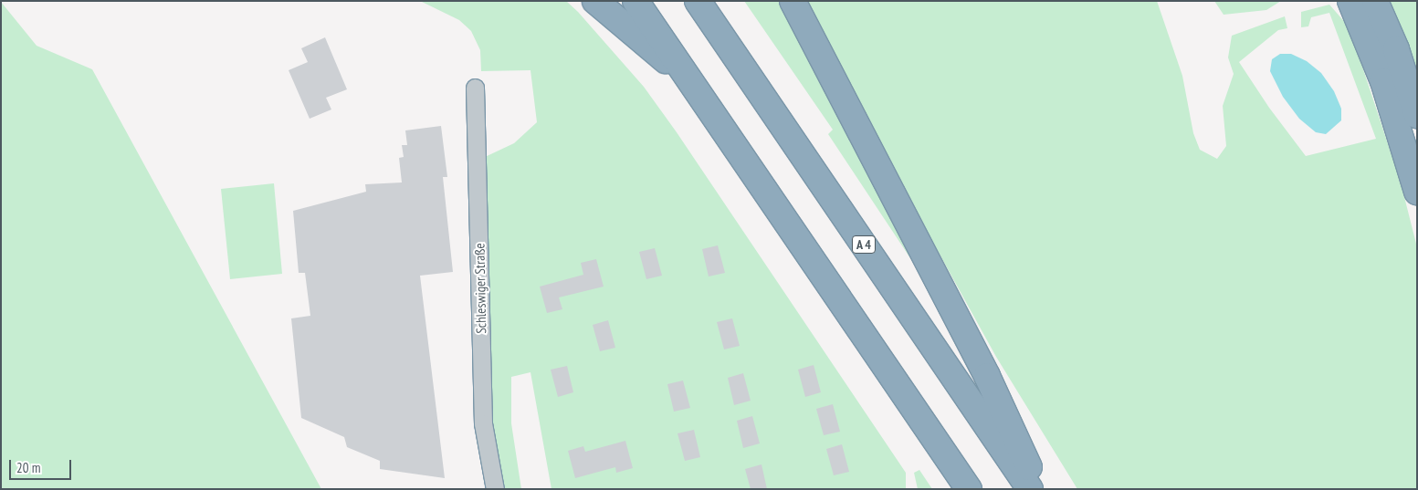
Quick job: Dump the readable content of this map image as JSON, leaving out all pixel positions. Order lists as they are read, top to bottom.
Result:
{
  "streets": {
    "highway": ["A 4"],
    "street": ["Schleswiger Straße"]
  },
  "scale_bar": "20 m"
}
